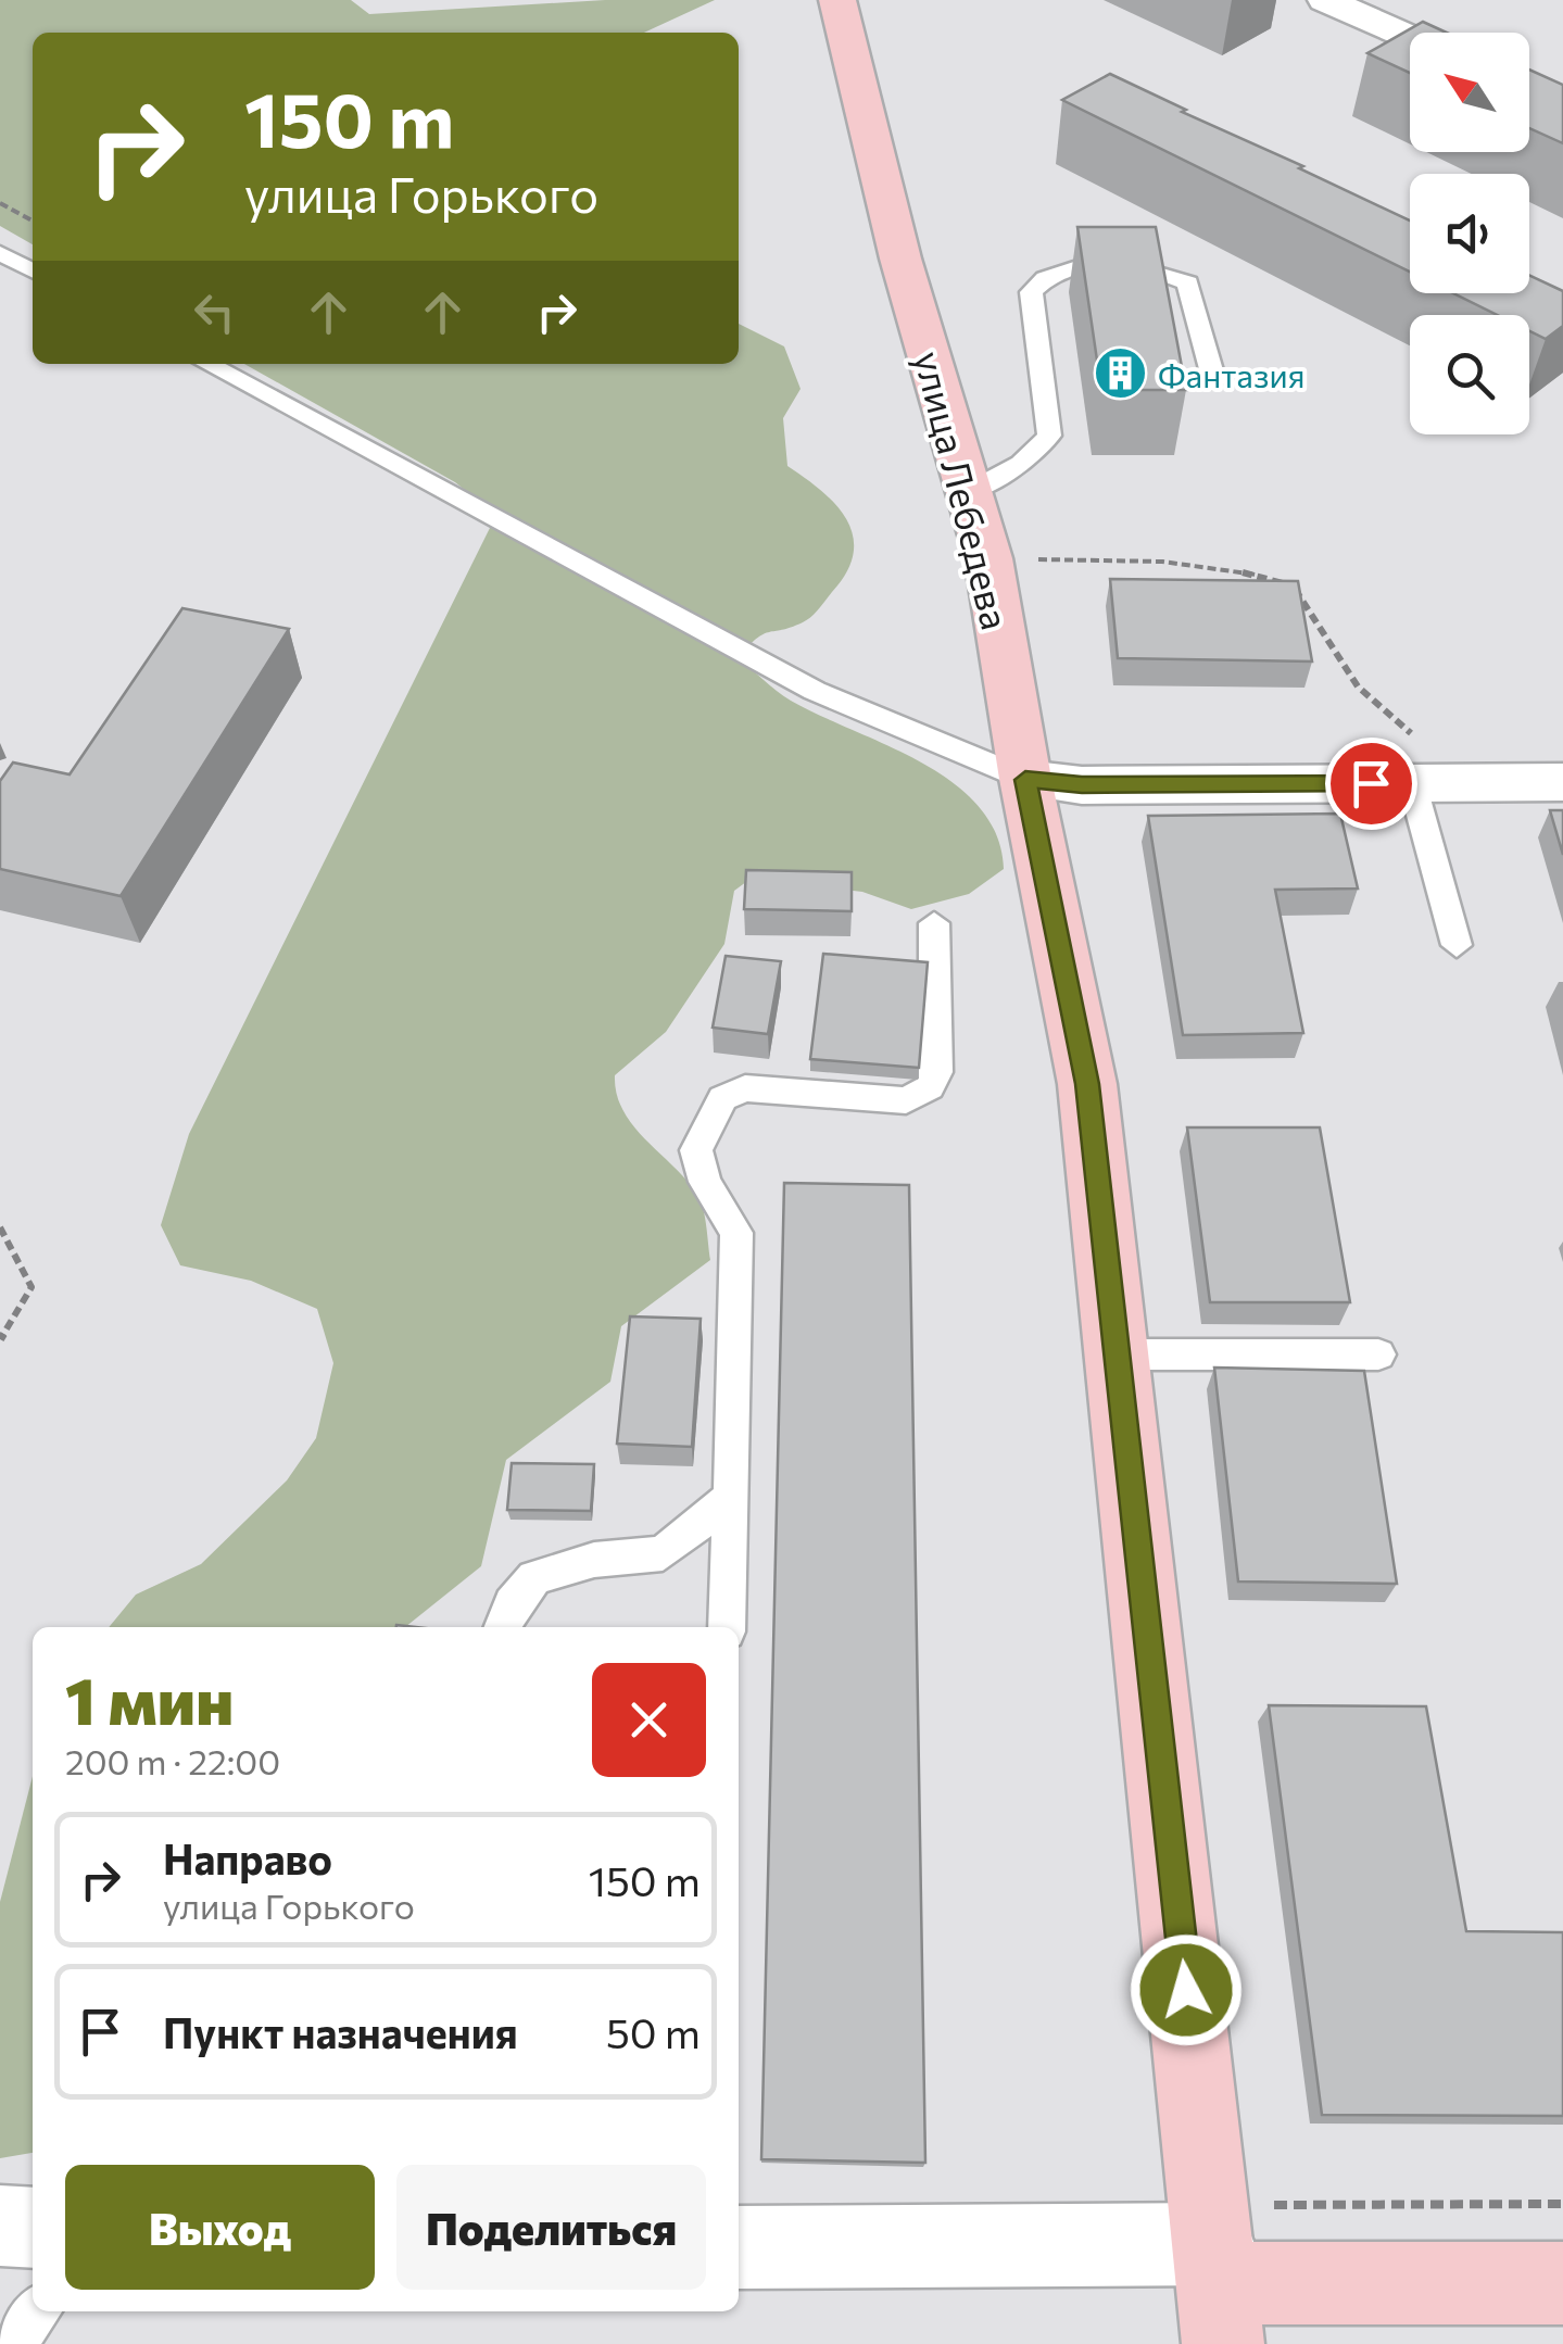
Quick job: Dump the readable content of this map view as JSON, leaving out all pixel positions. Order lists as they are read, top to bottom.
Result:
{
  "streets": {
    "street": ["улица Лебедева"]
  },
  "places": {
    "building": ["Фантазия"]
  },
  "north": "top left",
  "page": {
    "turn": ["150 m", "улица Горького"],
    "heading": ["1 мин", "200 m · 22:00"],
    "list": [
      {
        "name": "Направо",
        "note": "улица Горького",
        "value": "150 m"
      },
      {
        "name": "Пункт назначения",
        "value": "50 m"
      }
    ],
    "buttons": ["Выход", "Поделиться"]
  }
}
